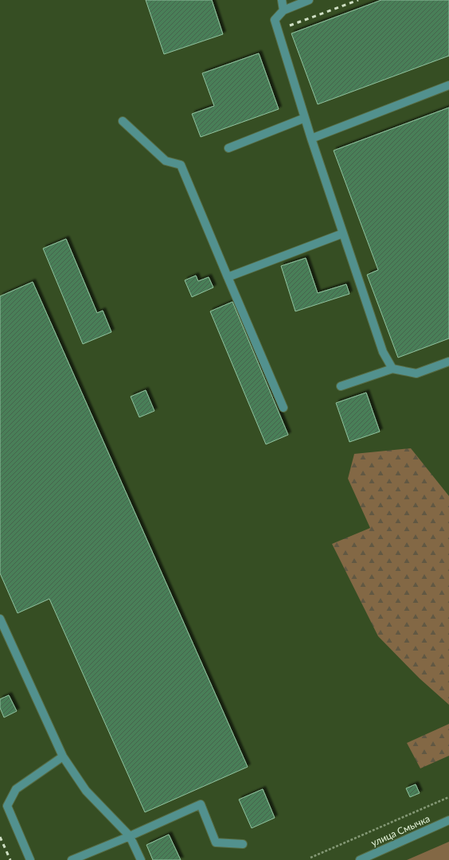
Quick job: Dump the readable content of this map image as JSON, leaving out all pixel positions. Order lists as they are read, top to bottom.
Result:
{
  "streets": {
    "street": ["улица Смычка"]
  }
}
